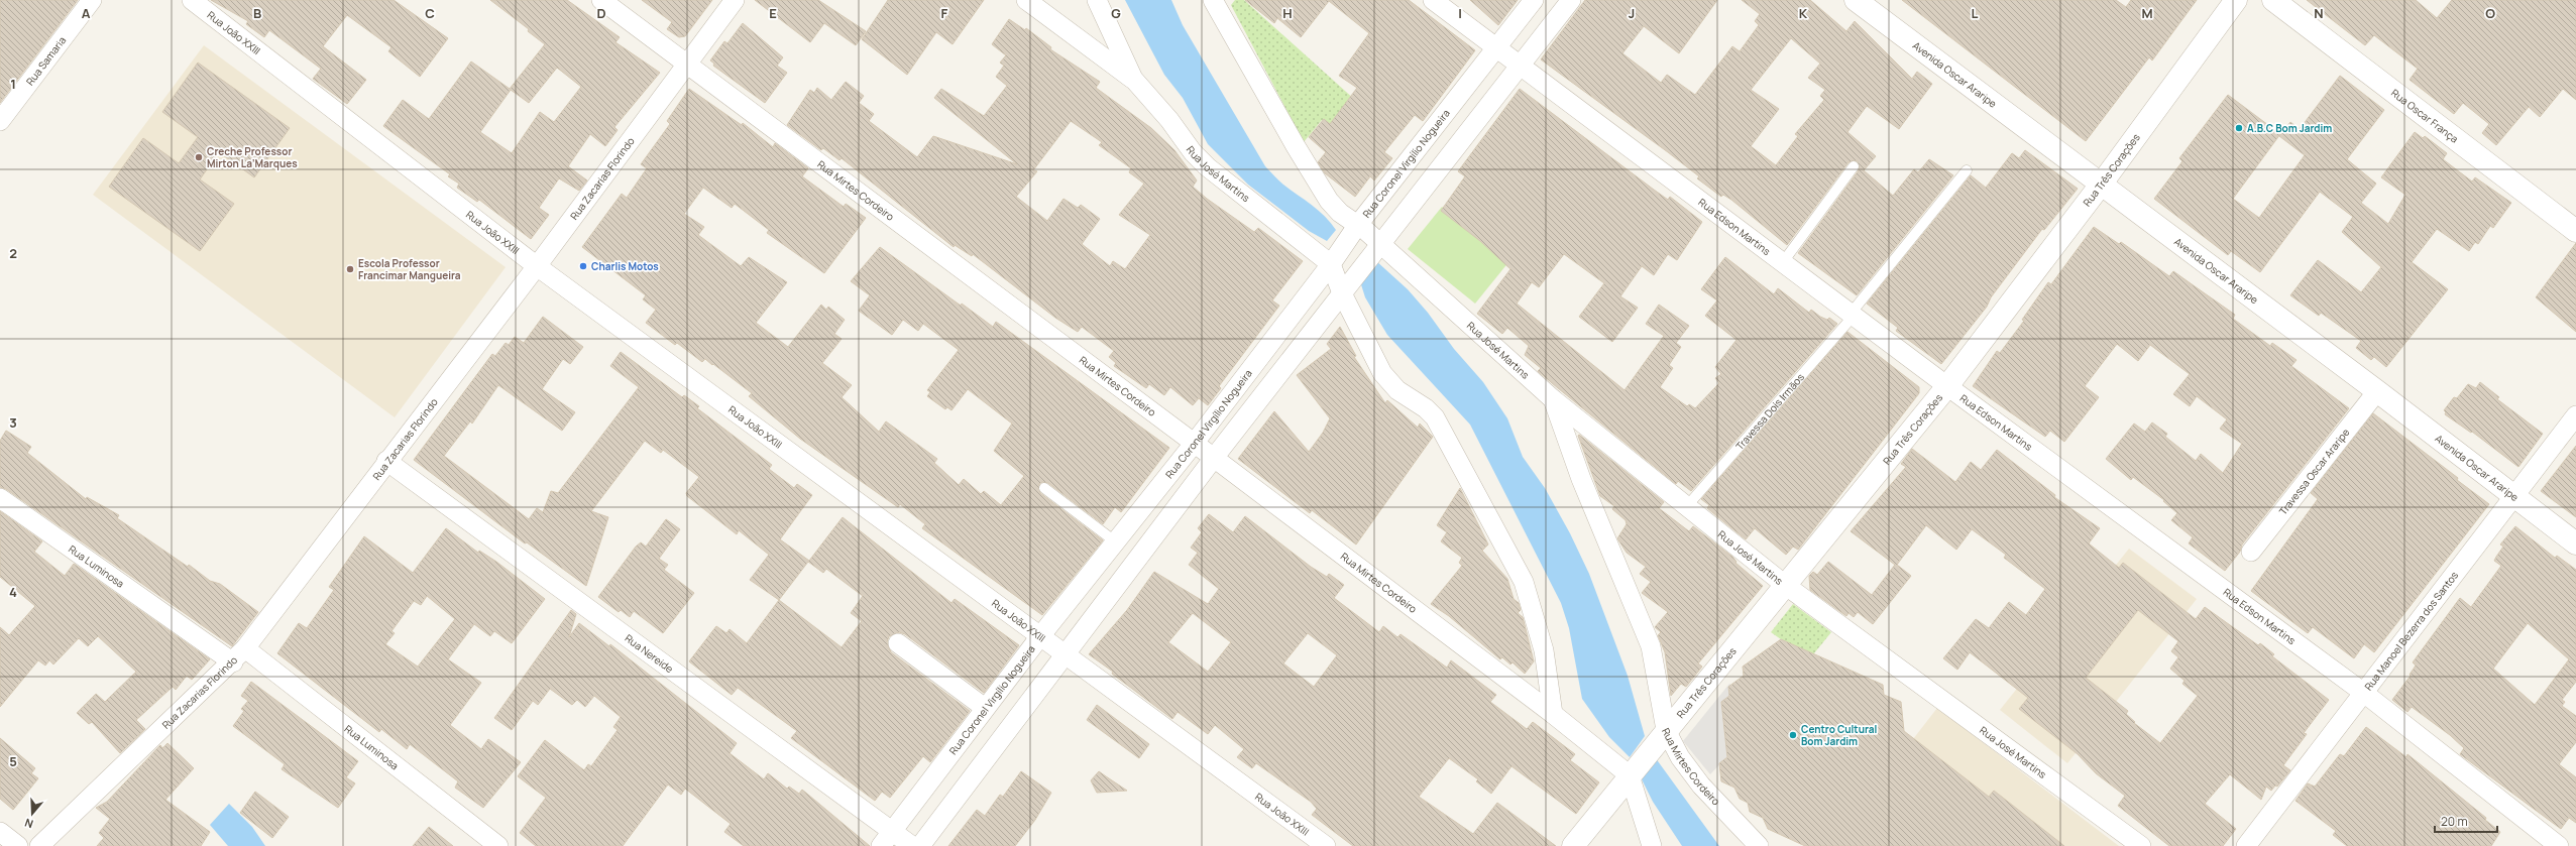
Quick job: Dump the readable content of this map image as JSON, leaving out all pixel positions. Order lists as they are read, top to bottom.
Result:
{
  "streets": {
    "street": [
      "Rua João XXIII",
      "Rua Samaria",
      "Avenida Oscar Araripe",
      "Rua Oscar França",
      "Rua Coronel Virgílio Nogueira",
      "Rua Três Corações",
      "Rua José Martins",
      "Rua Zacarias Florindo",
      "Rua Mirtes Cordeiro",
      "Rua Edson Martins",
      "Travessa Oscar Araripe",
      "Rua Luminosa",
      "Rua Manoel Bezerra dos Santos",
      "Rua Nereide"
    ],
    "lane": ["Travessa Dois Irmãos"]
  },
  "crossings": [
    ["Rua João XXIII", "Rua Coronel Virgílio Nogueira"],
    ["Rua João XXIII", "Rua Zacarias Florindo"],
    ["Avenida Oscar Araripe", "Rua Três Corações"],
    ["Avenida Oscar Araripe", "Travessa Oscar Araripe"],
    ["Avenida Oscar Araripe", "Rua Manoel Bezerra dos Santos"],
    ["Rua Coronel Virgílio Nogueira", "Rua José Martins"],
    ["Rua Coronel Virgílio Nogueira", "Rua Mirtes Cordeiro"],
    ["Rua Coronel Virgílio Nogueira", "Rua Edson Martins"],
    ["Rua Coronel Virgílio Nogueira", "Rua Nereide"],
    ["Rua Três Corações", "Rua José Martins"],
    ["Rua Três Corações", "Rua Mirtes Cordeiro"],
    ["Rua Três Corações", "Rua Edson Martins"],
    ["Rua José Martins", "Rua Mirtes Cordeiro"],
    ["Rua José Martins", "Travessa Dois Irmãos"],
    ["Rua Zacarias Florindo", "Rua Mirtes Cordeiro"],
    ["Rua Zacarias Florindo", "Rua Luminosa"],
    ["Rua Zacarias Florindo", "Rua Nereide"],
    ["Rua Edson Martins", "Travessa Dois Irmãos"],
    ["Rua Edson Martins", "Rua Manoel Bezerra dos Santos"]
  ],
  "places": [
    "A.B.C Bom Jardim",
    "Creche Professor Mirton La’Marques",
    "Charlis Motos",
    "Escola Professor Francimar Mangueira",
    "Centro Cultural Bom Jardim"
  ],
  "scale_bar": "20 m",
  "north": "bottom",
  "grid": {
    "columns": [
      "A",
      "B",
      "C",
      "D",
      "E",
      "F",
      "G",
      "H",
      "I",
      "J",
      "K",
      "L",
      "M",
      "N",
      "O"
    ],
    "rows": [
      "1",
      "2",
      "3",
      "4",
      "5"
    ]
  }
}
